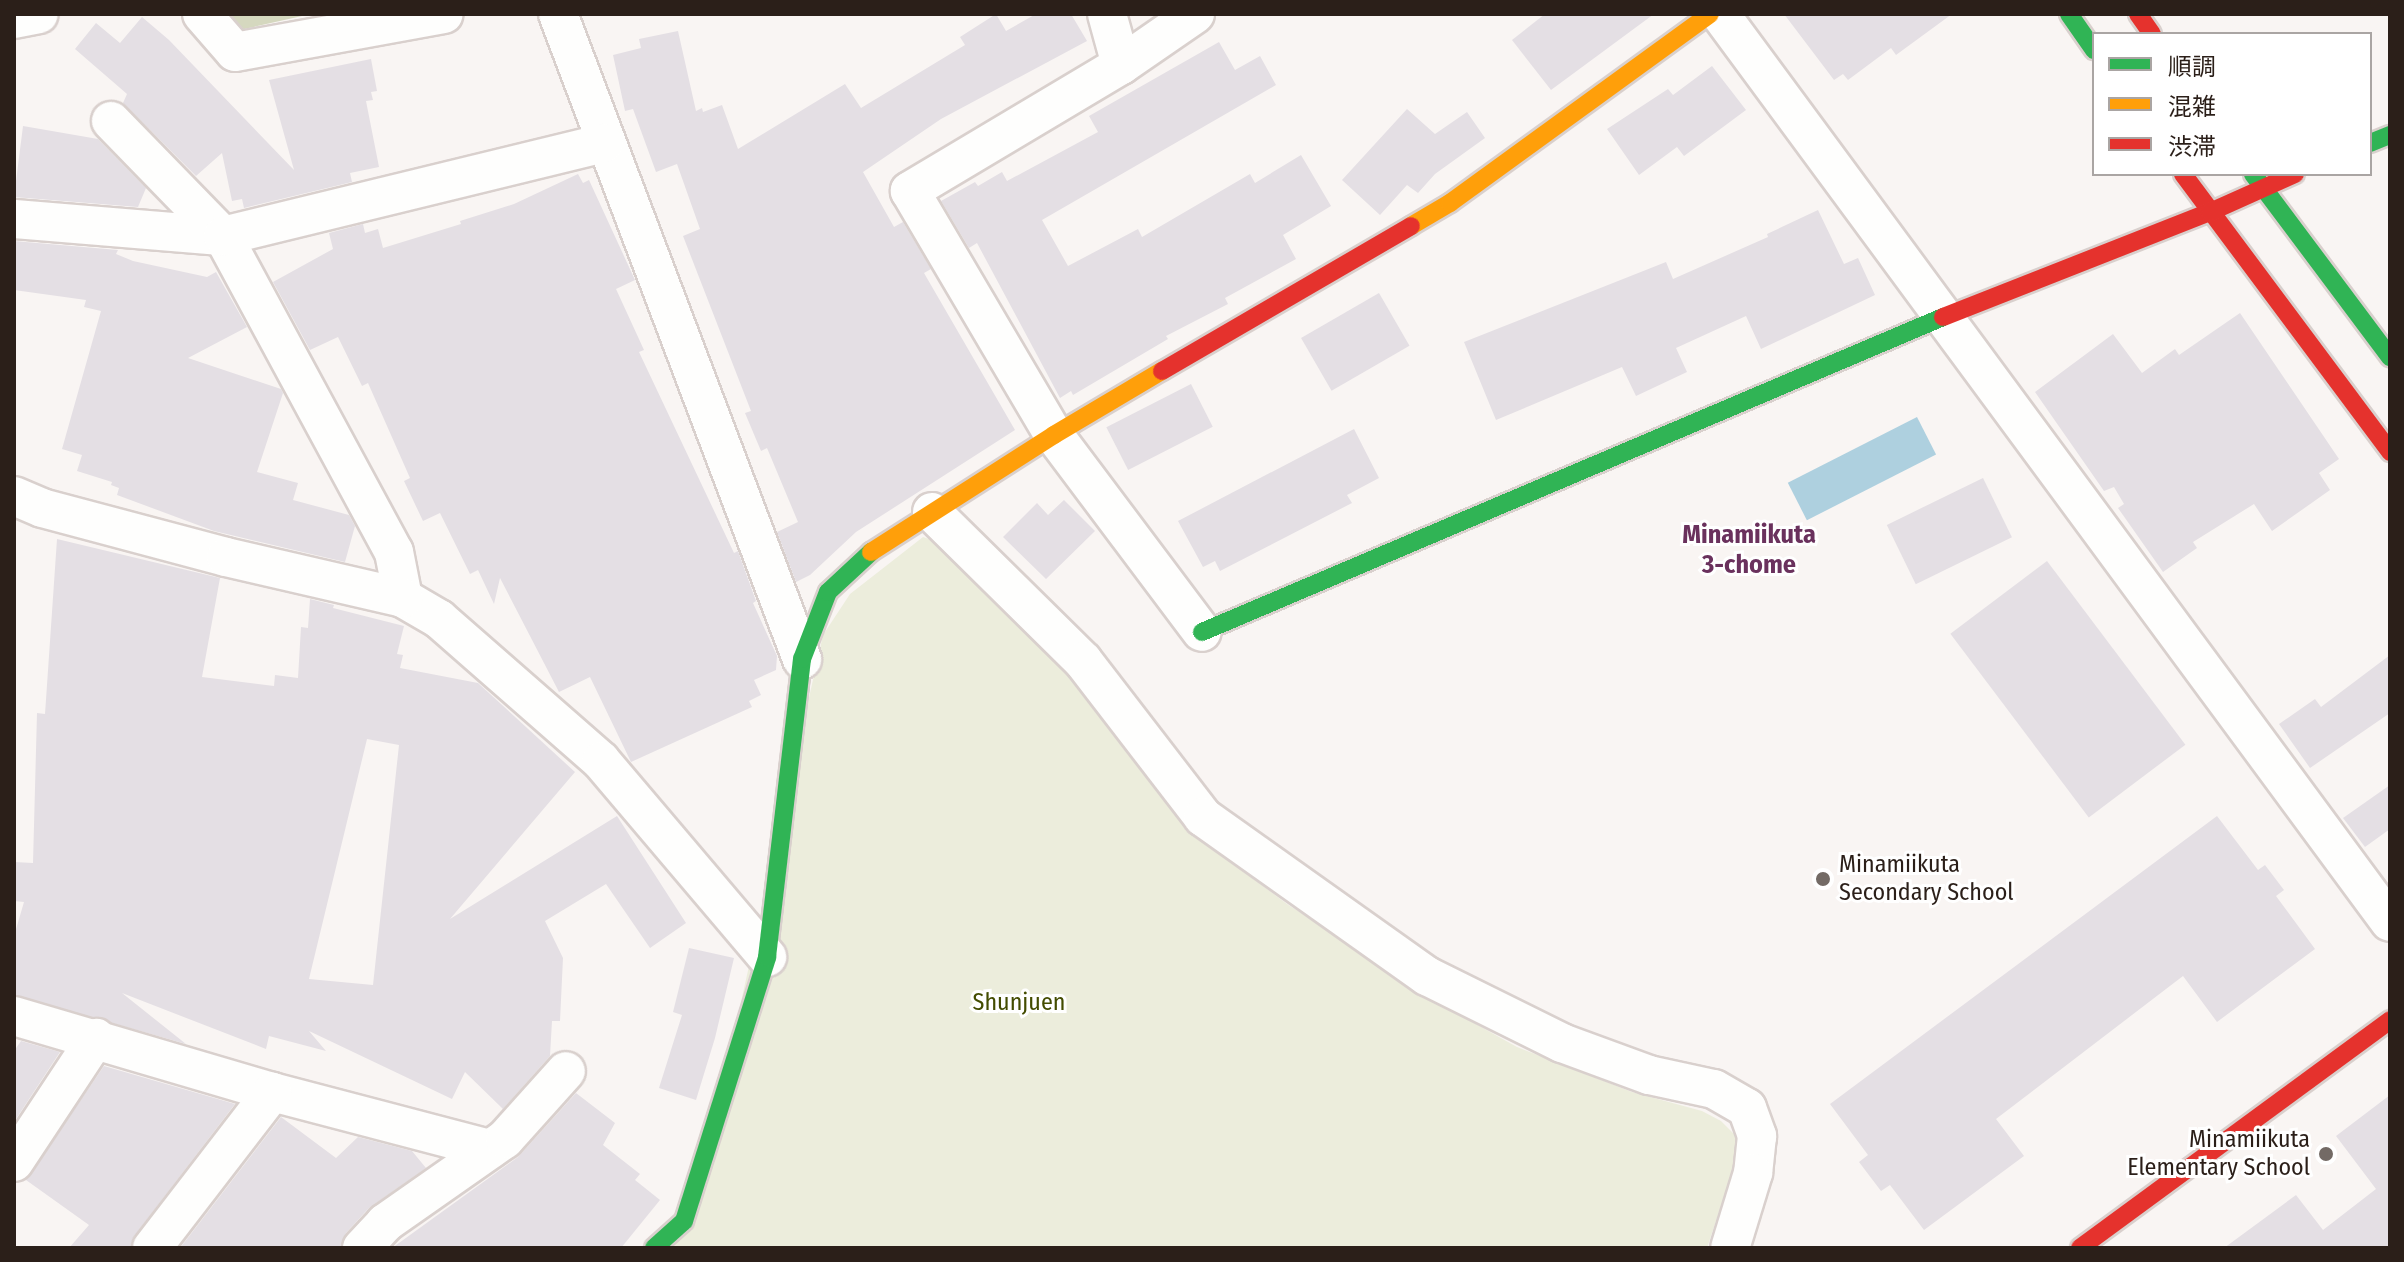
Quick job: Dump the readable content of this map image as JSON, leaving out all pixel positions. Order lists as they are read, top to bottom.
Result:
{
  "districts": ["Minamiikuta 3-chome"],
  "parks": ["Shunjuen"],
  "places": ["Minamiikuta Secondary School", "Minamiikuta Elementary School"],
  "legend": ["順調", "混雑", "渋滞"]
}
